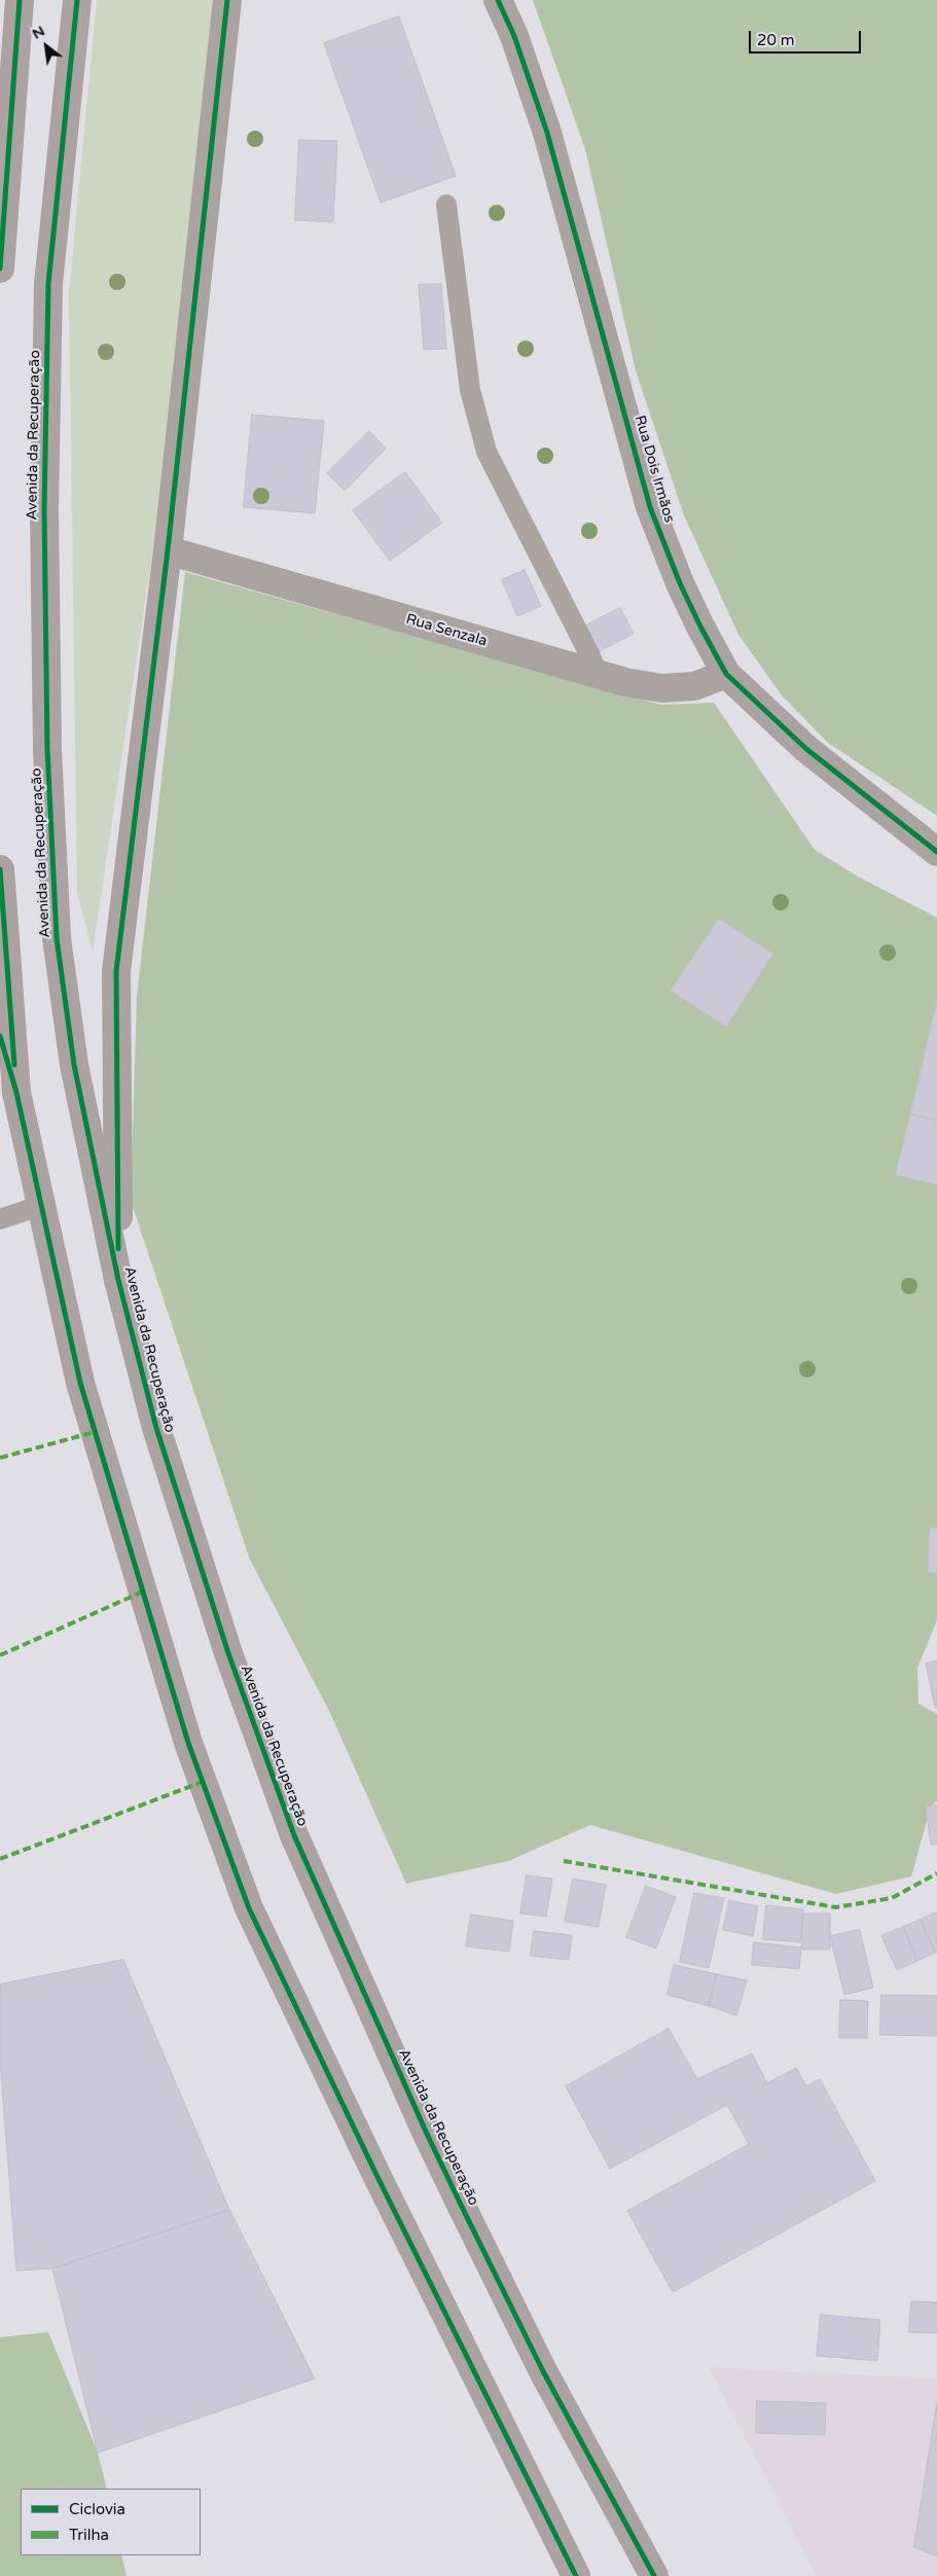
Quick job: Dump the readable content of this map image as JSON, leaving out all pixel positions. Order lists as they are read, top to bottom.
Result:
{
  "streets": {
    "highway": ["Avenida da Recuperação"],
    "main road": ["Rua Dois Irmãos", "Rua Senzala"]
  },
  "crossings": [
    ["Rua Dois Irmãos", "Rua Senzala"]
  ],
  "legend": ["Ciclovia", "Trilha"],
  "scale_bar": "20 m",
  "north": "top left"
}
